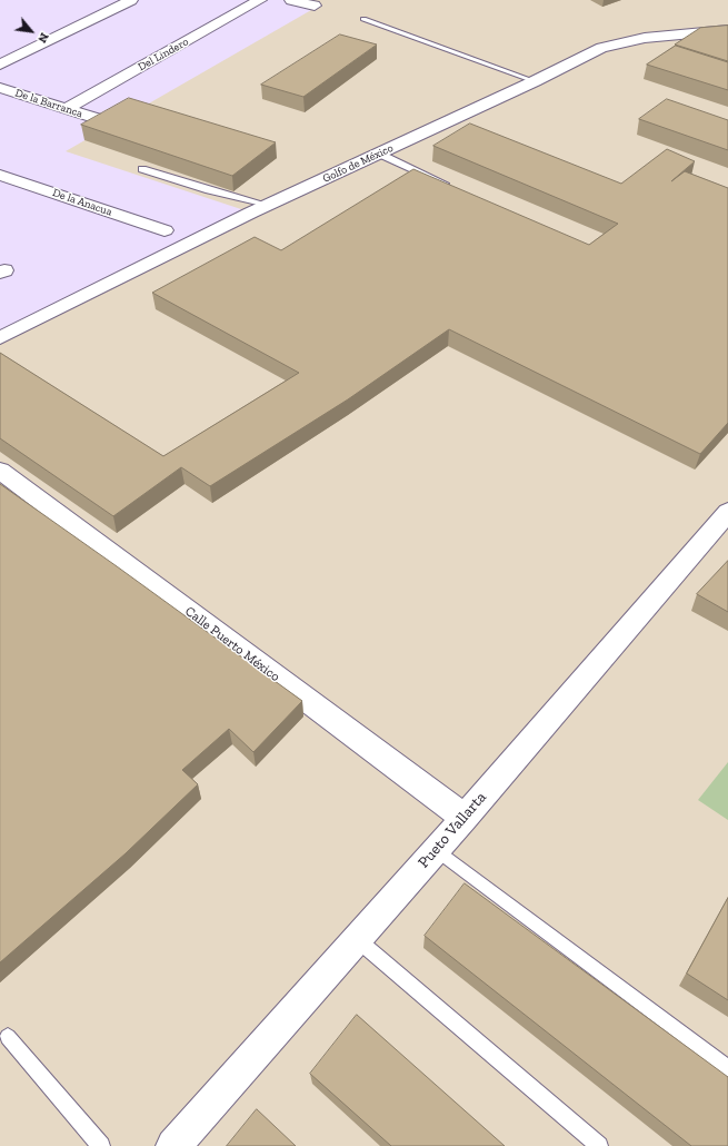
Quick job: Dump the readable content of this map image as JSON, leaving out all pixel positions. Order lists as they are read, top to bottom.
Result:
{
  "streets": {
    "street": [
      "Del Lindero",
      "De la Barranca",
      "Golfo de México",
      "De la Anacua",
      "Calle Puerto México",
      "Pueto Vallarta"
    ]
  },
  "crossings": [
    ["Del Lindero", "De la Barranca"],
    ["Calle Puerto México", "Pueto Vallarta"]
  ],
  "north": "bottom right"
}
